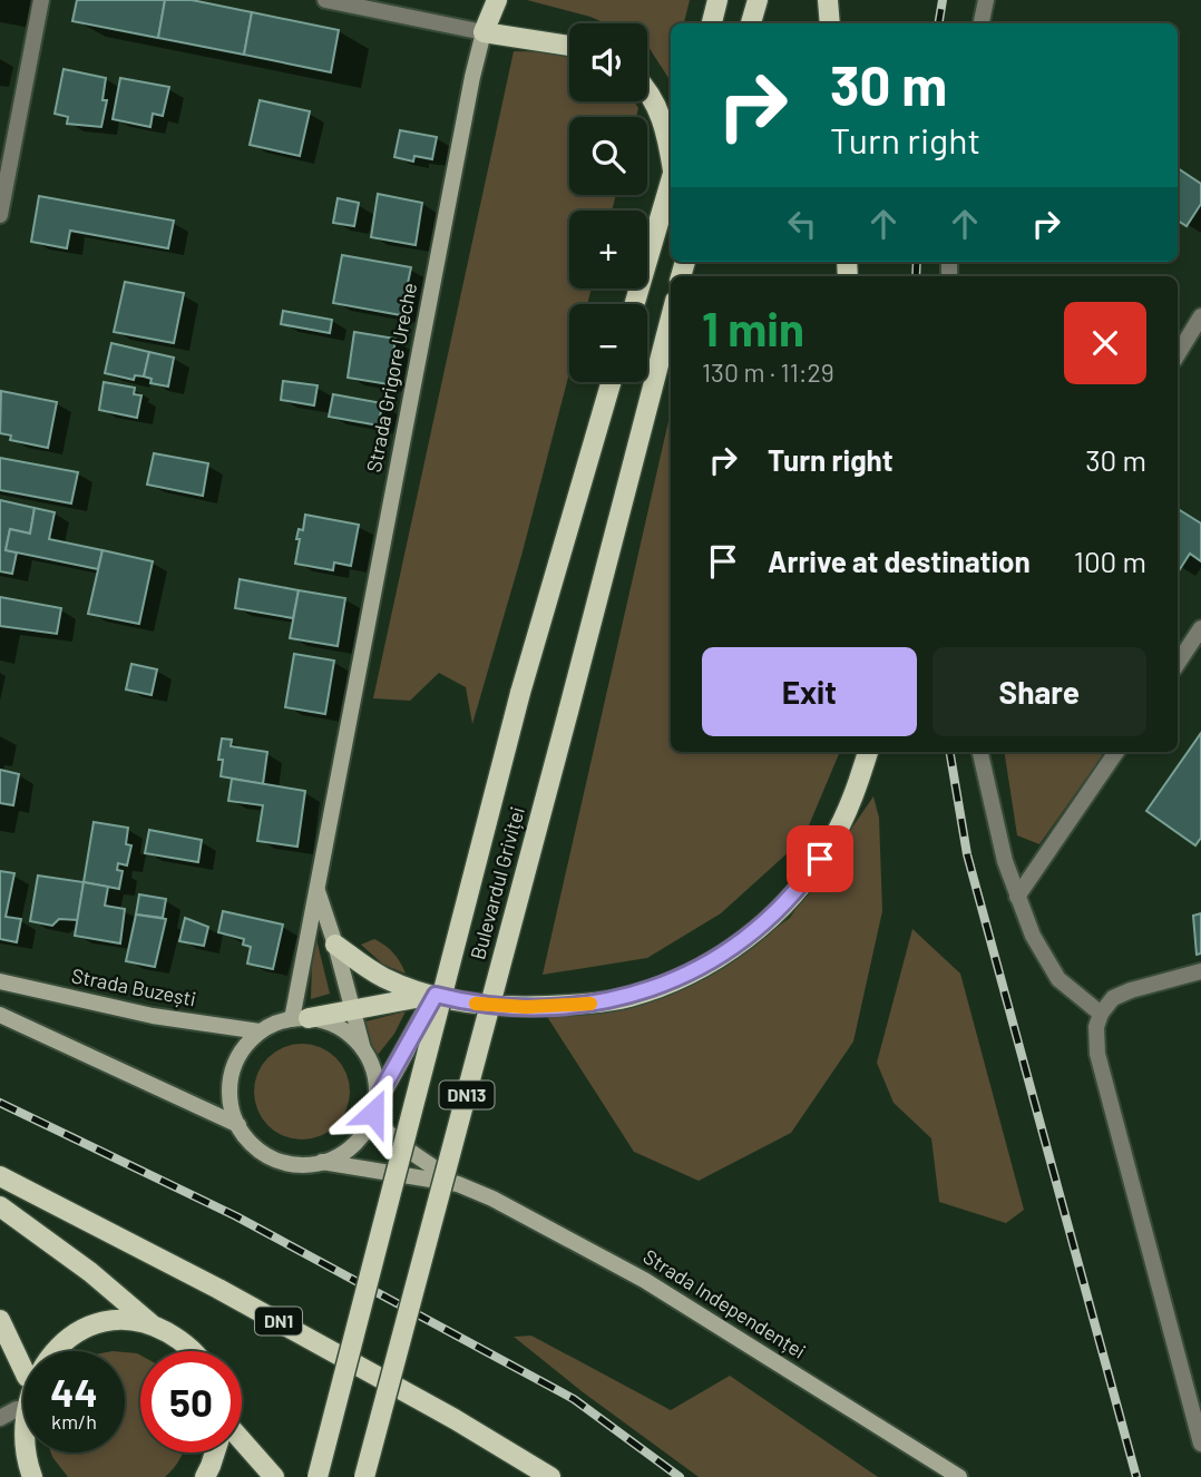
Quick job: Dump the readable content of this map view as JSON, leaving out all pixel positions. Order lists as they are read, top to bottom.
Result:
{
  "streets": {
    "main road": [
      "Strada Grigore Ureche",
      "Bulevardul Griviței",
      "Strada Buzești",
      "DN13",
      "Strada Independenței",
      "DN1"
    ]
  },
  "crossings": [
    ["Strada Grigore Ureche", "Strada Buzești"],
    ["Strada Grigore Ureche", "Strada Independenței"],
    ["Strada Buzești", "Strada Independenței"]
  ],
  "page": {
    "map_buttons": ["+", "−"],
    "turn": ["30 m", "Turn right"],
    "heading": ["1 min", "130 m · 11:29"],
    "list": [
      {
        "name": "Turn right",
        "value": "30 m"
      },
      {
        "name": "Arrive at destination",
        "value": "100 m"
      }
    ],
    "buttons": ["Exit", "Share"],
    "speed": "44 km/h",
    "limit": "50"
  }
}
